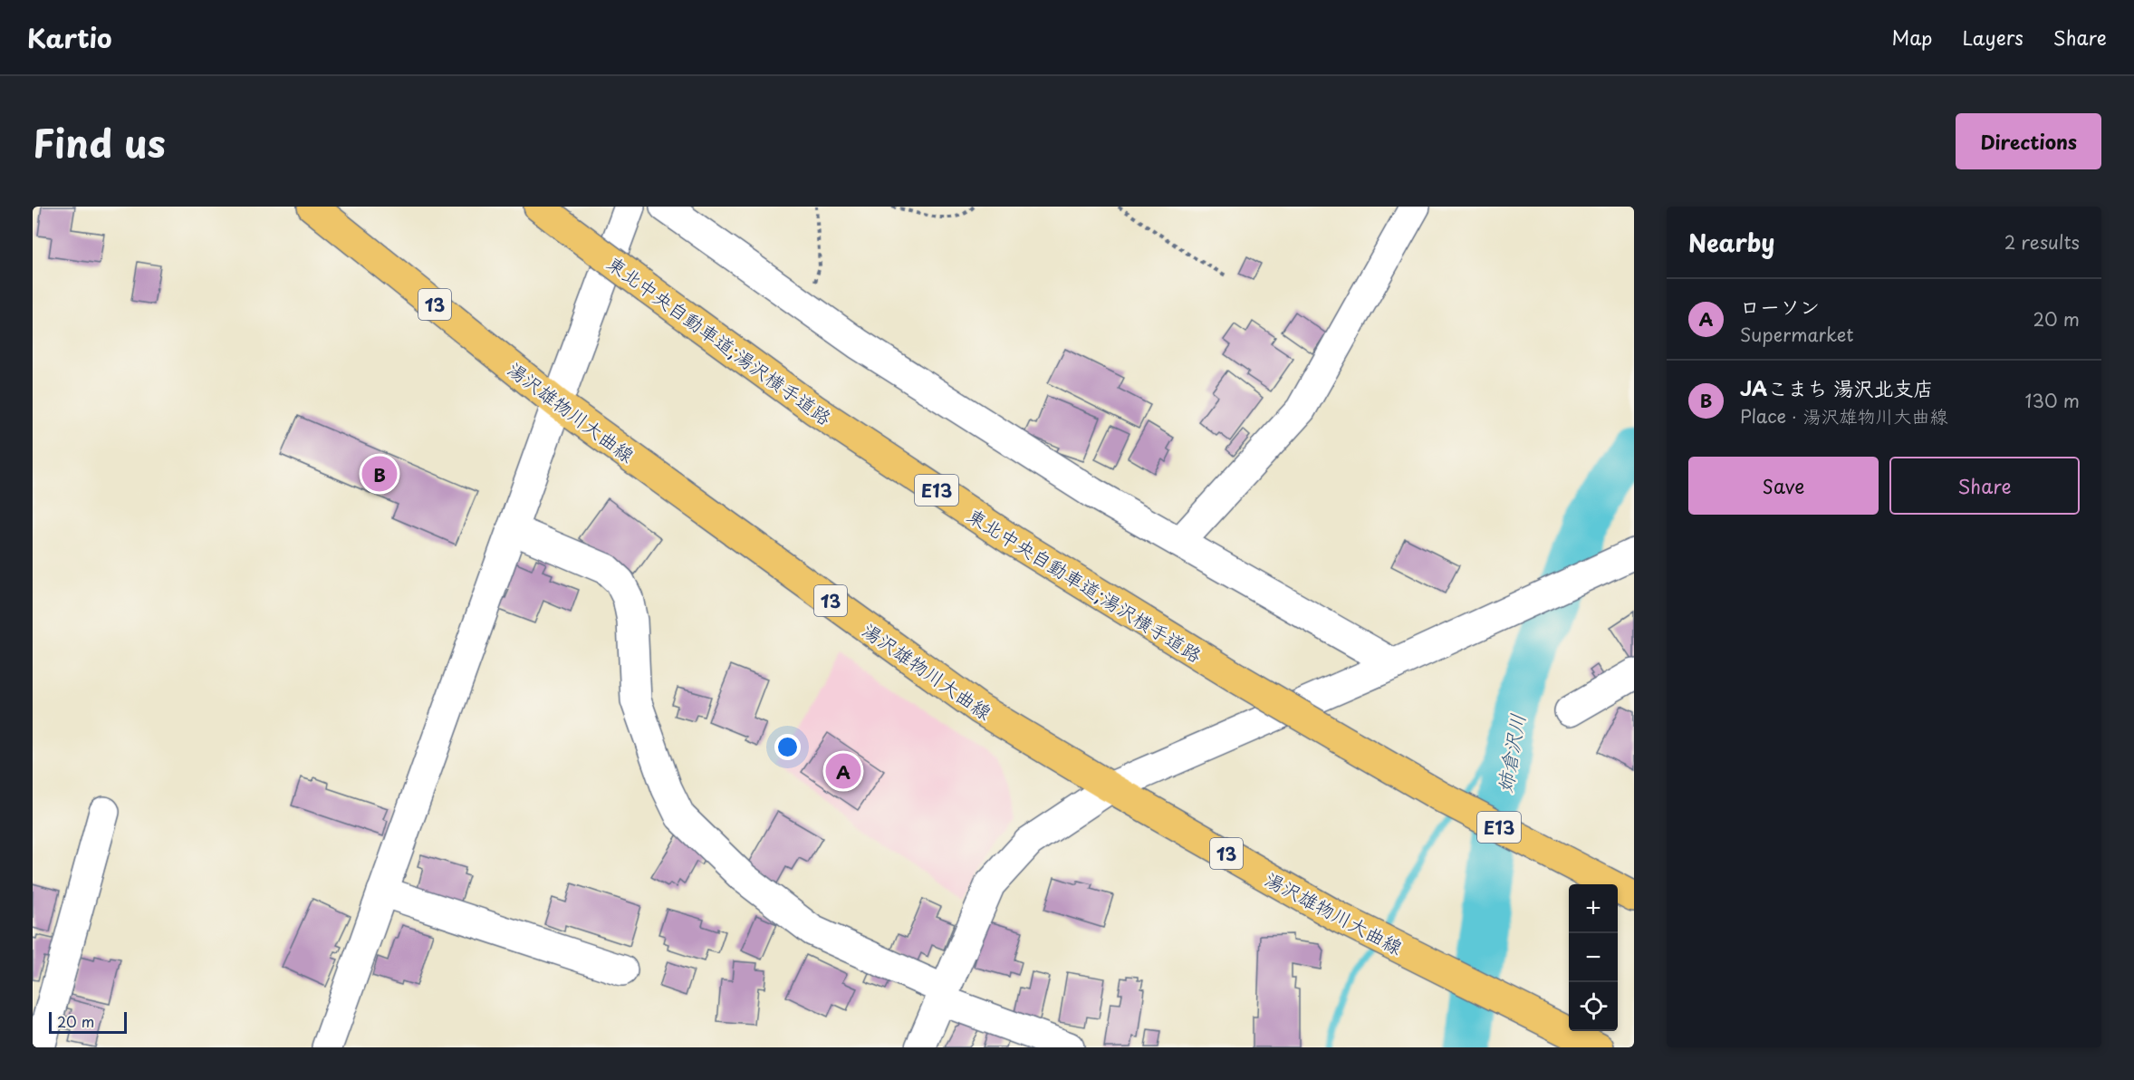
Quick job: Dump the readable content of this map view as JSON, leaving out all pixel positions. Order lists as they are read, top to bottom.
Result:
{
  "streets": {
    "main road": [
      "13",
      "東北中央自動車道;湯沢横手道路",
      "湯沢雄物川大曲線",
      "E13"
    ]
  },
  "water": ["姉倉沢川"],
  "scale_bar": "20 m",
  "page": {
    "header": "Kartio",
    "nav": ["Map", "Layers", "Share"],
    "title": "Find us",
    "buttons": [
      "Directions",
      ["Save", "Share"]
    ],
    "heading": ["Nearby", "2 results"],
    "list": [
      {
        "mark": "A",
        "name": "ローソン",
        "note": "Supermarket",
        "value": "20 m"
      },
      {
        "mark": "B",
        "name": "JAこまち 湯沢北支店",
        "note": "Place · 湯沢雄物川大曲線",
        "value": "130 m"
      }
    ],
    "pins": ["B", "A"],
    "map_buttons": ["+", "−"],
    "scale": "20 m"
  }
}
